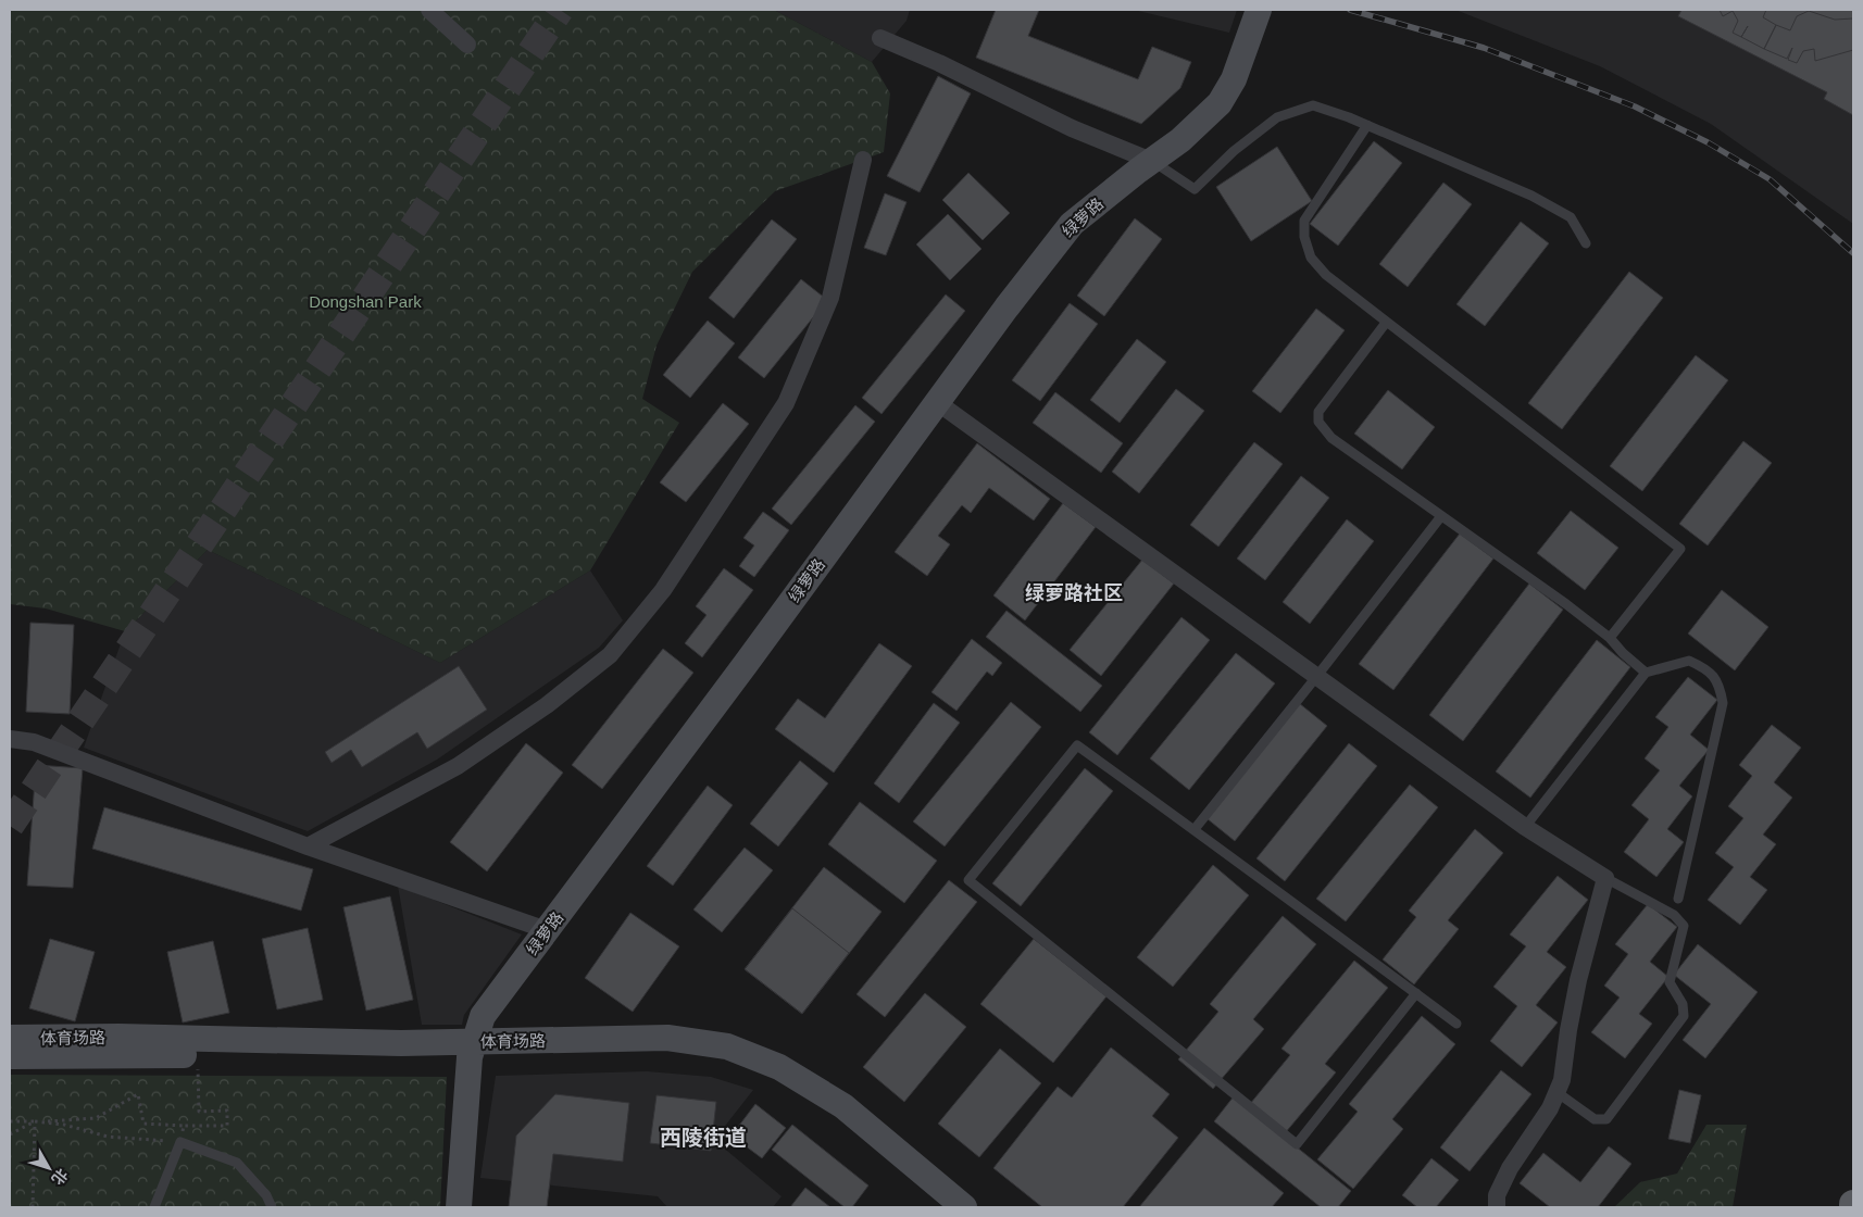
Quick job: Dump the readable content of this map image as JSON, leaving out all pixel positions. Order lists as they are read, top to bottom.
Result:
{
  "streets": {
    "main road": ["绿萝路", "体育场路"]
  },
  "crossings": [
    ["绿萝路", "体育场路"]
  ],
  "districts": ["绿萝路社区", "西陵街道"],
  "parks": ["Dongshan Park"],
  "north": "bottom right"
}
